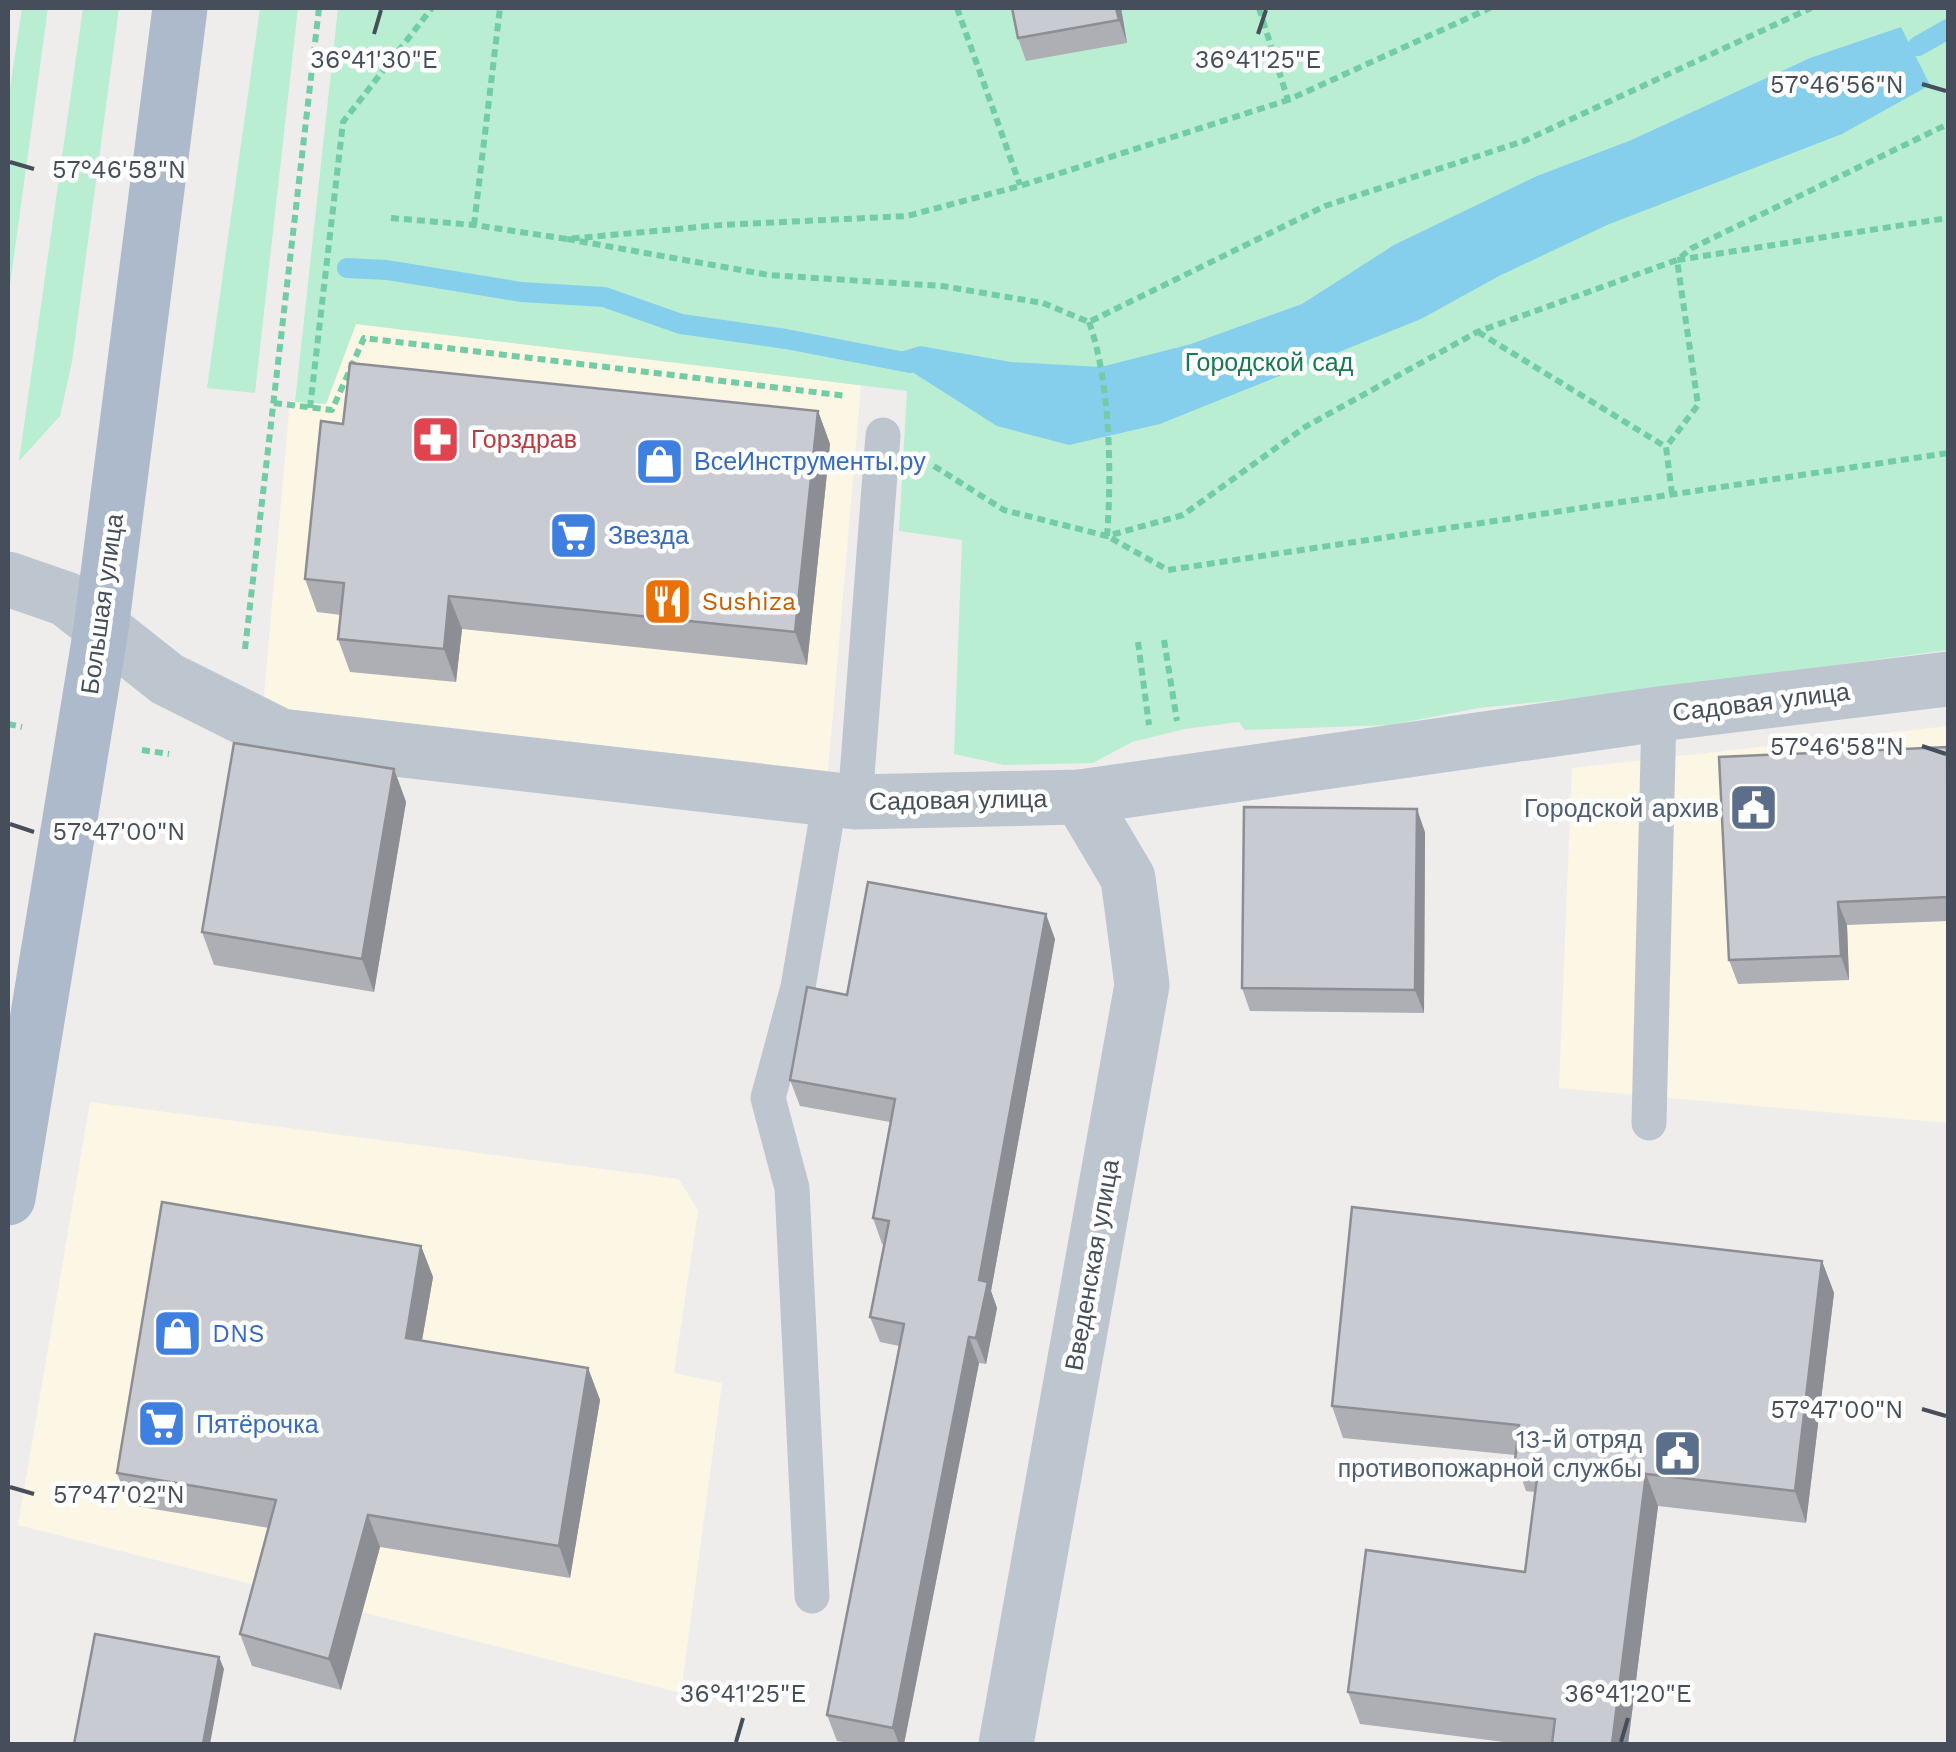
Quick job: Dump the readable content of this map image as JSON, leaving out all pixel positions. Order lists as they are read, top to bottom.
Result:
{
  "streets": {
    "main road": ["Большая улица"],
    "street": ["Садовая улица", "Введенская улица"]
  },
  "crossings": [
    ["Большая улица", "Садовая улица"],
    ["Садовая улица", "Введенская улица"]
  ],
  "parks": ["Городской сад"],
  "places": {
    "pharmacy": ["Горздрав"],
    "shop": ["ВсеИнструменты.ру", "DNS"],
    "supermarket": ["Звезда", "Пятёрочка"],
    "restaurant": ["Sushiza"],
    "public building": ["Городской архив", "13-й отряд противопожарной службы"]
  },
  "coordinates": [
    "36°41'30\"E",
    "36°41'25\"E",
    "57°46'56\"N",
    "57°46'58\"N",
    "57°47'00\"N",
    "57°47'02\"N",
    "36°41'20\"E"
  ]
}
